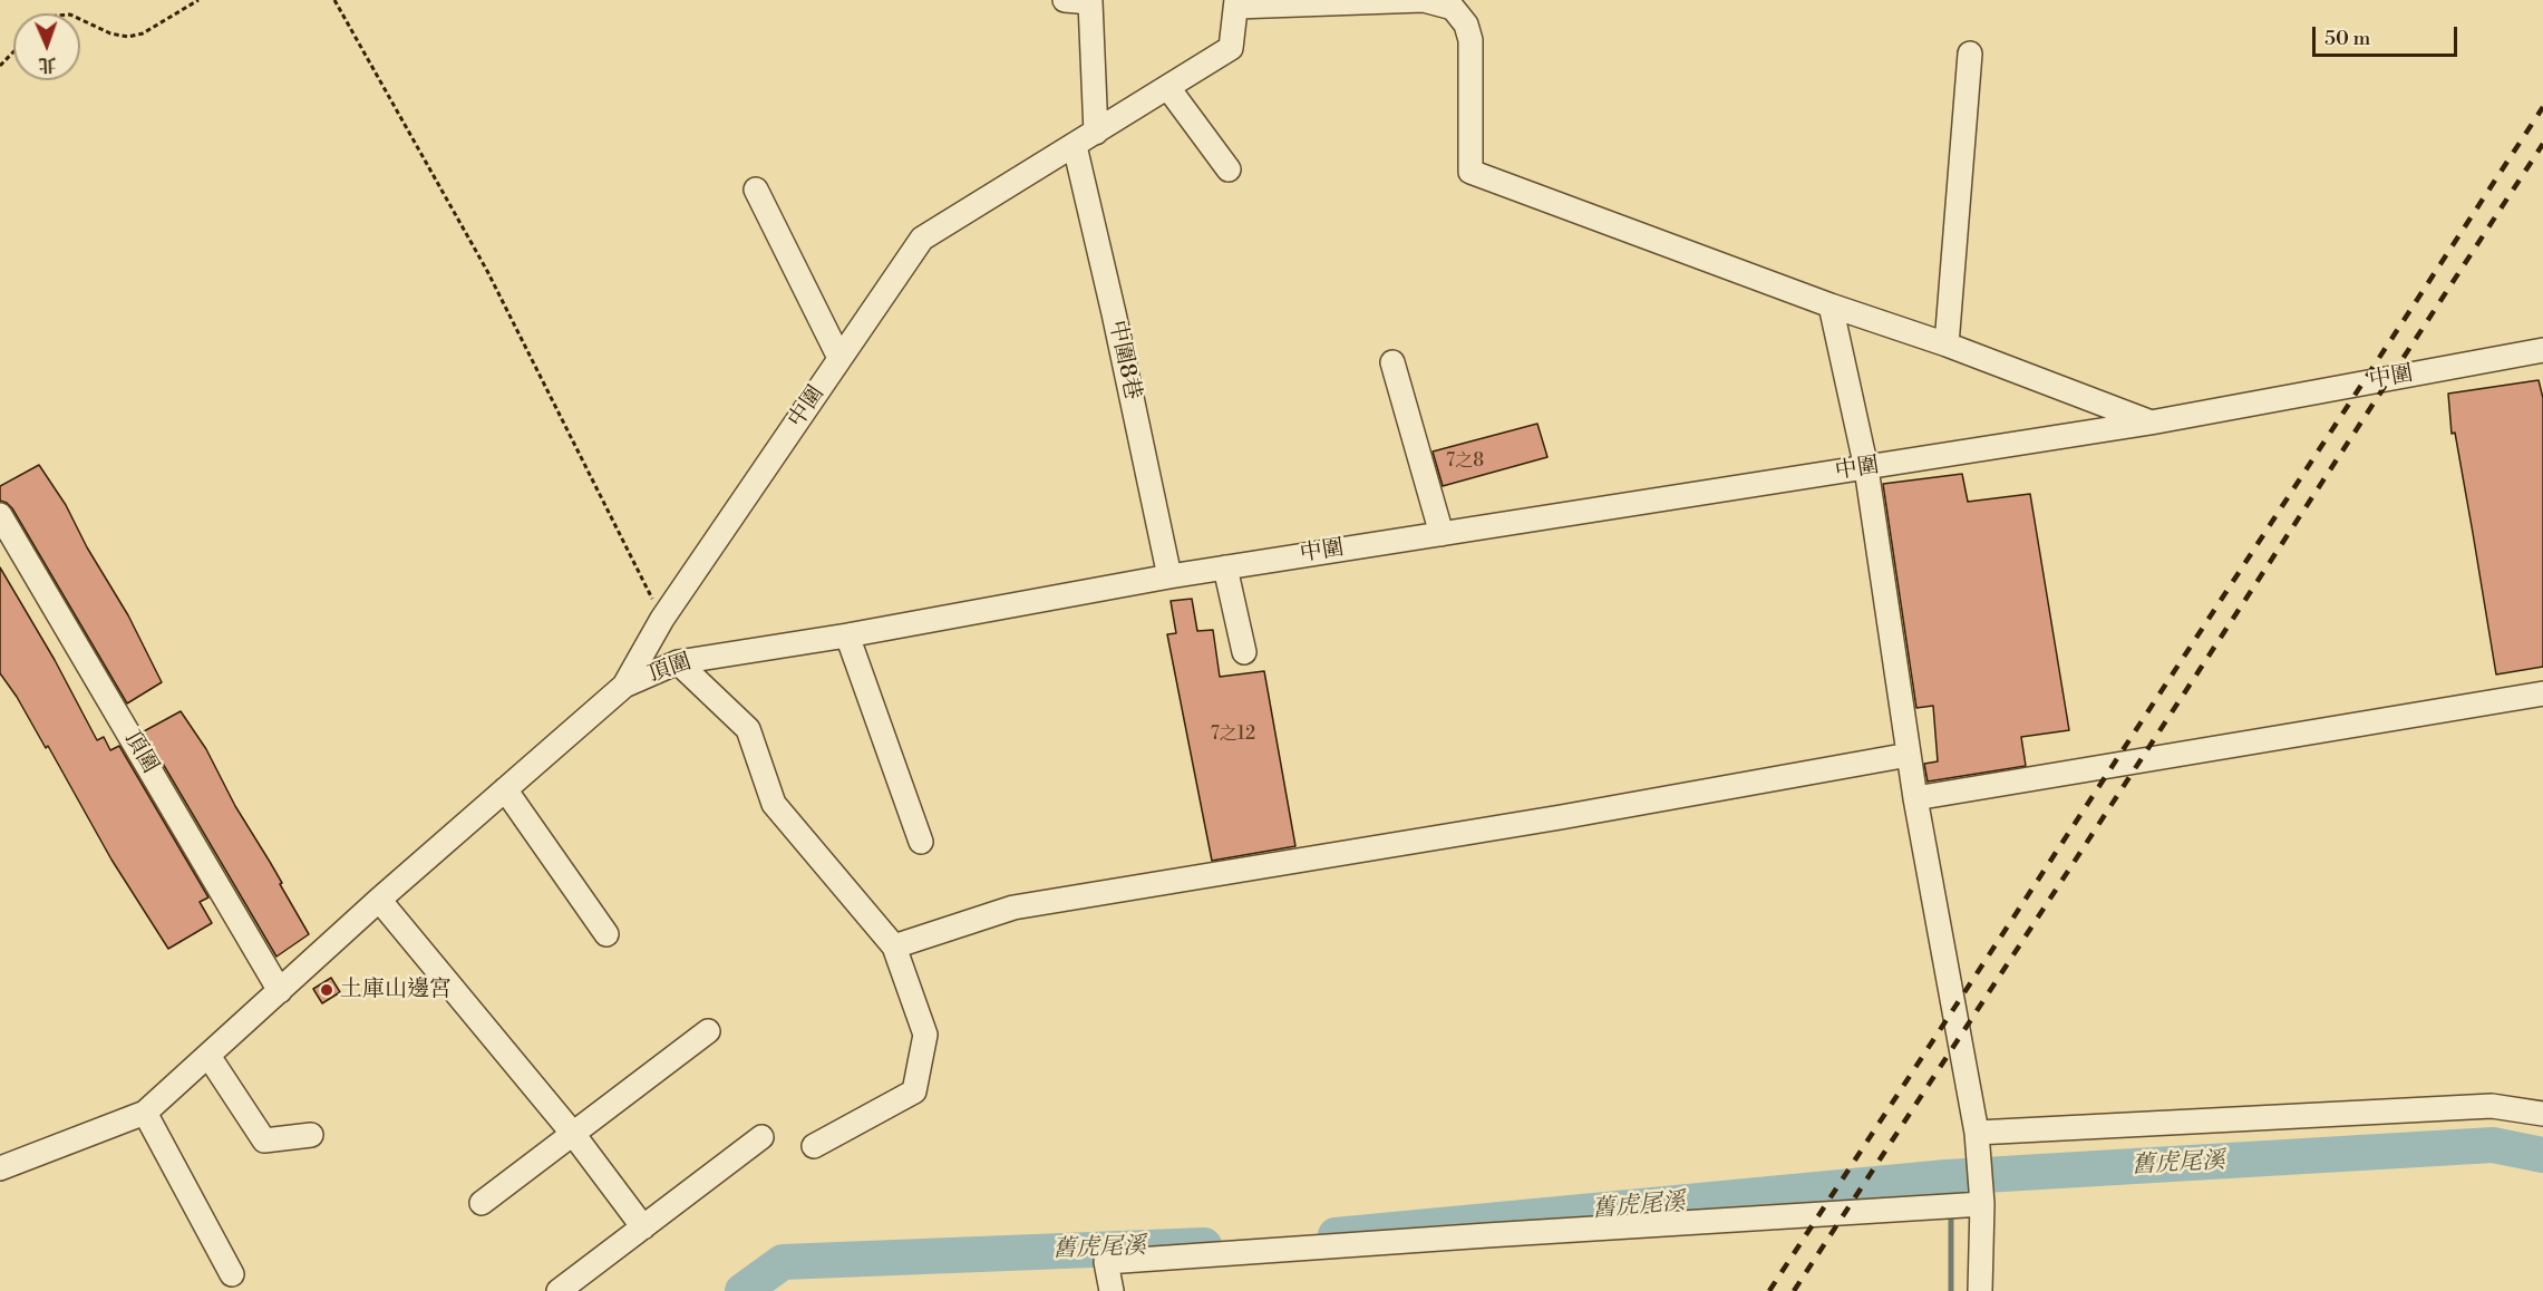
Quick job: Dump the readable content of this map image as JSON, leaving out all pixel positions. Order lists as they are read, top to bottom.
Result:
{
  "streets": {
    "street": ["中圍8巷", "中圍", "頂圍"]
  },
  "crossings": [
    ["中圍8巷", "中圍"],
    ["中圍8巷", "頂圍"],
    ["中圍", "頂圍"]
  ],
  "water": ["舊虎尾溪"],
  "places": ["土庫山邊宮"],
  "house_numbers": ["7之8", "7之12"],
  "scale_bar": "50 m",
  "north": "bottom"
}
